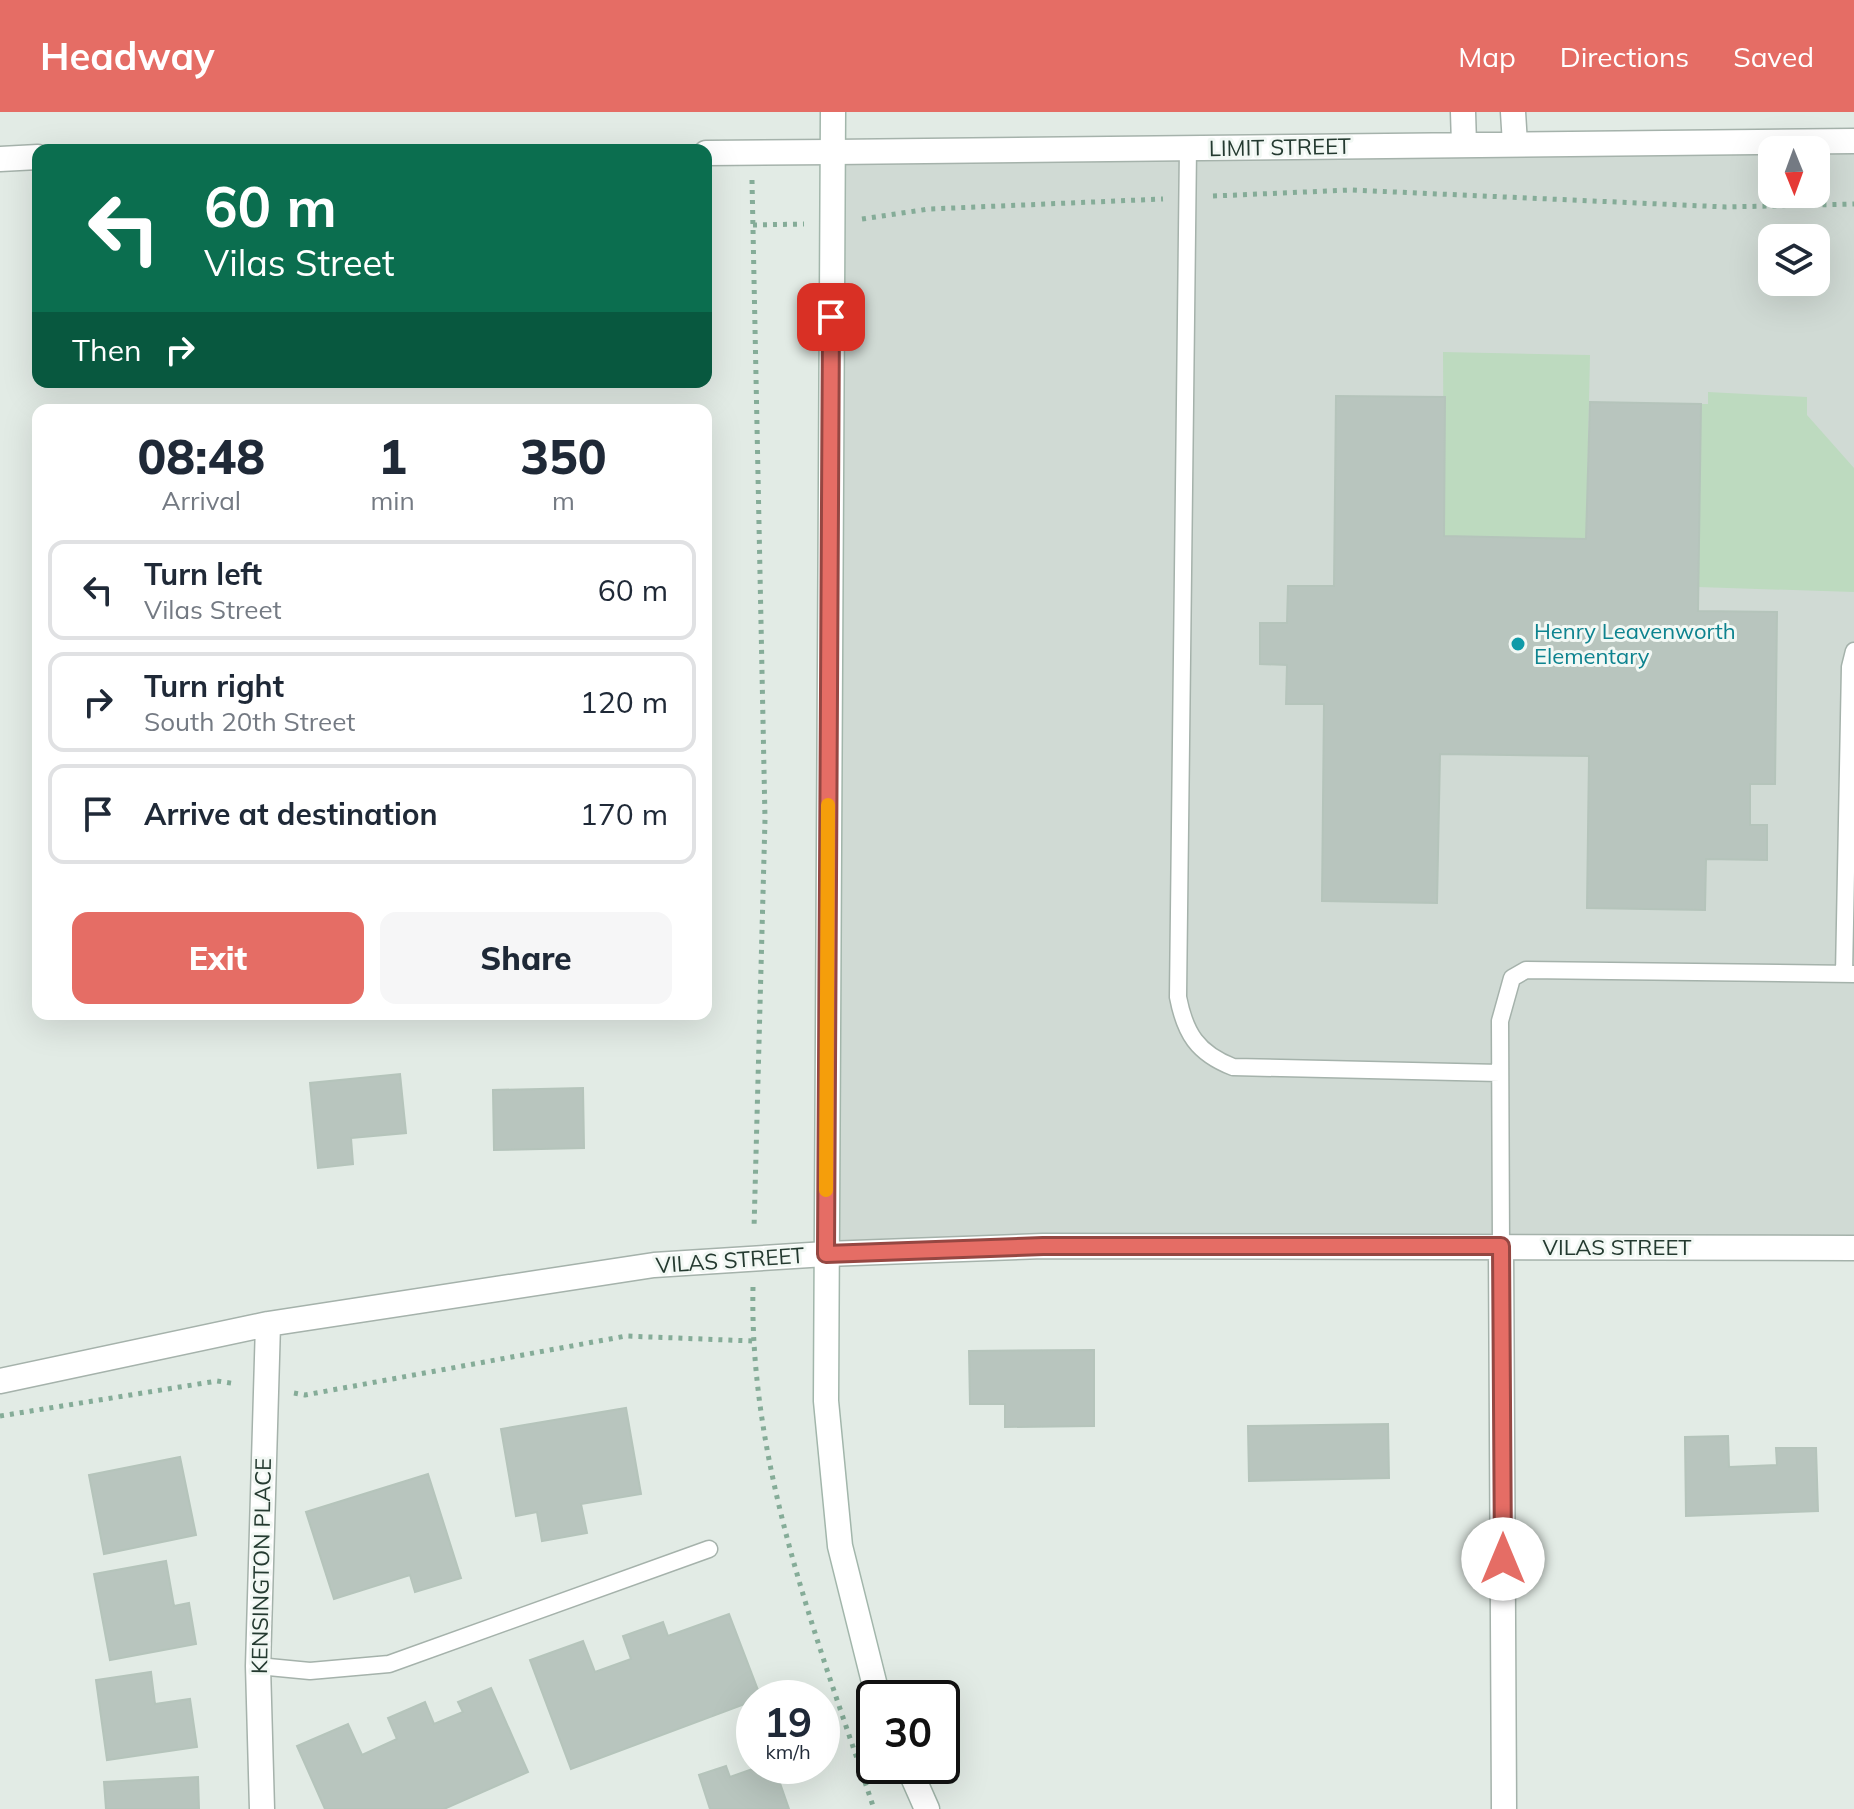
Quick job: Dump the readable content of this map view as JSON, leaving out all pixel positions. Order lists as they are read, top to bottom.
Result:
{
  "streets": {
    "street": ["LIMIT STREET", "VILAS STREET", "KENSINGTON PLACE"]
  },
  "crossings": [
    ["VILAS STREET", "KENSINGTON PLACE"]
  ],
  "places": ["Henry Leavenworth Elementary"],
  "north": "bottom",
  "page": {
    "header": "Headway",
    "nav": ["Map", "Directions", "Saved"],
    "turn": ["60 m", "Vilas Street"],
    "then": "Then",
    "eta": [
      "08:48",
      "Arrival",
      "1",
      "min",
      "350",
      "m"
    ],
    "list": [
      {
        "name": "Turn left",
        "note": "Vilas Street",
        "value": "60 m"
      },
      {
        "name": "Turn right",
        "note": "South 20th Street",
        "value": "120 m"
      },
      {
        "name": "Arrive at destination",
        "value": "170 m"
      }
    ],
    "buttons": ["Exit", "Share"],
    "speed": "19 km/h",
    "limit": "30"
  }
}
